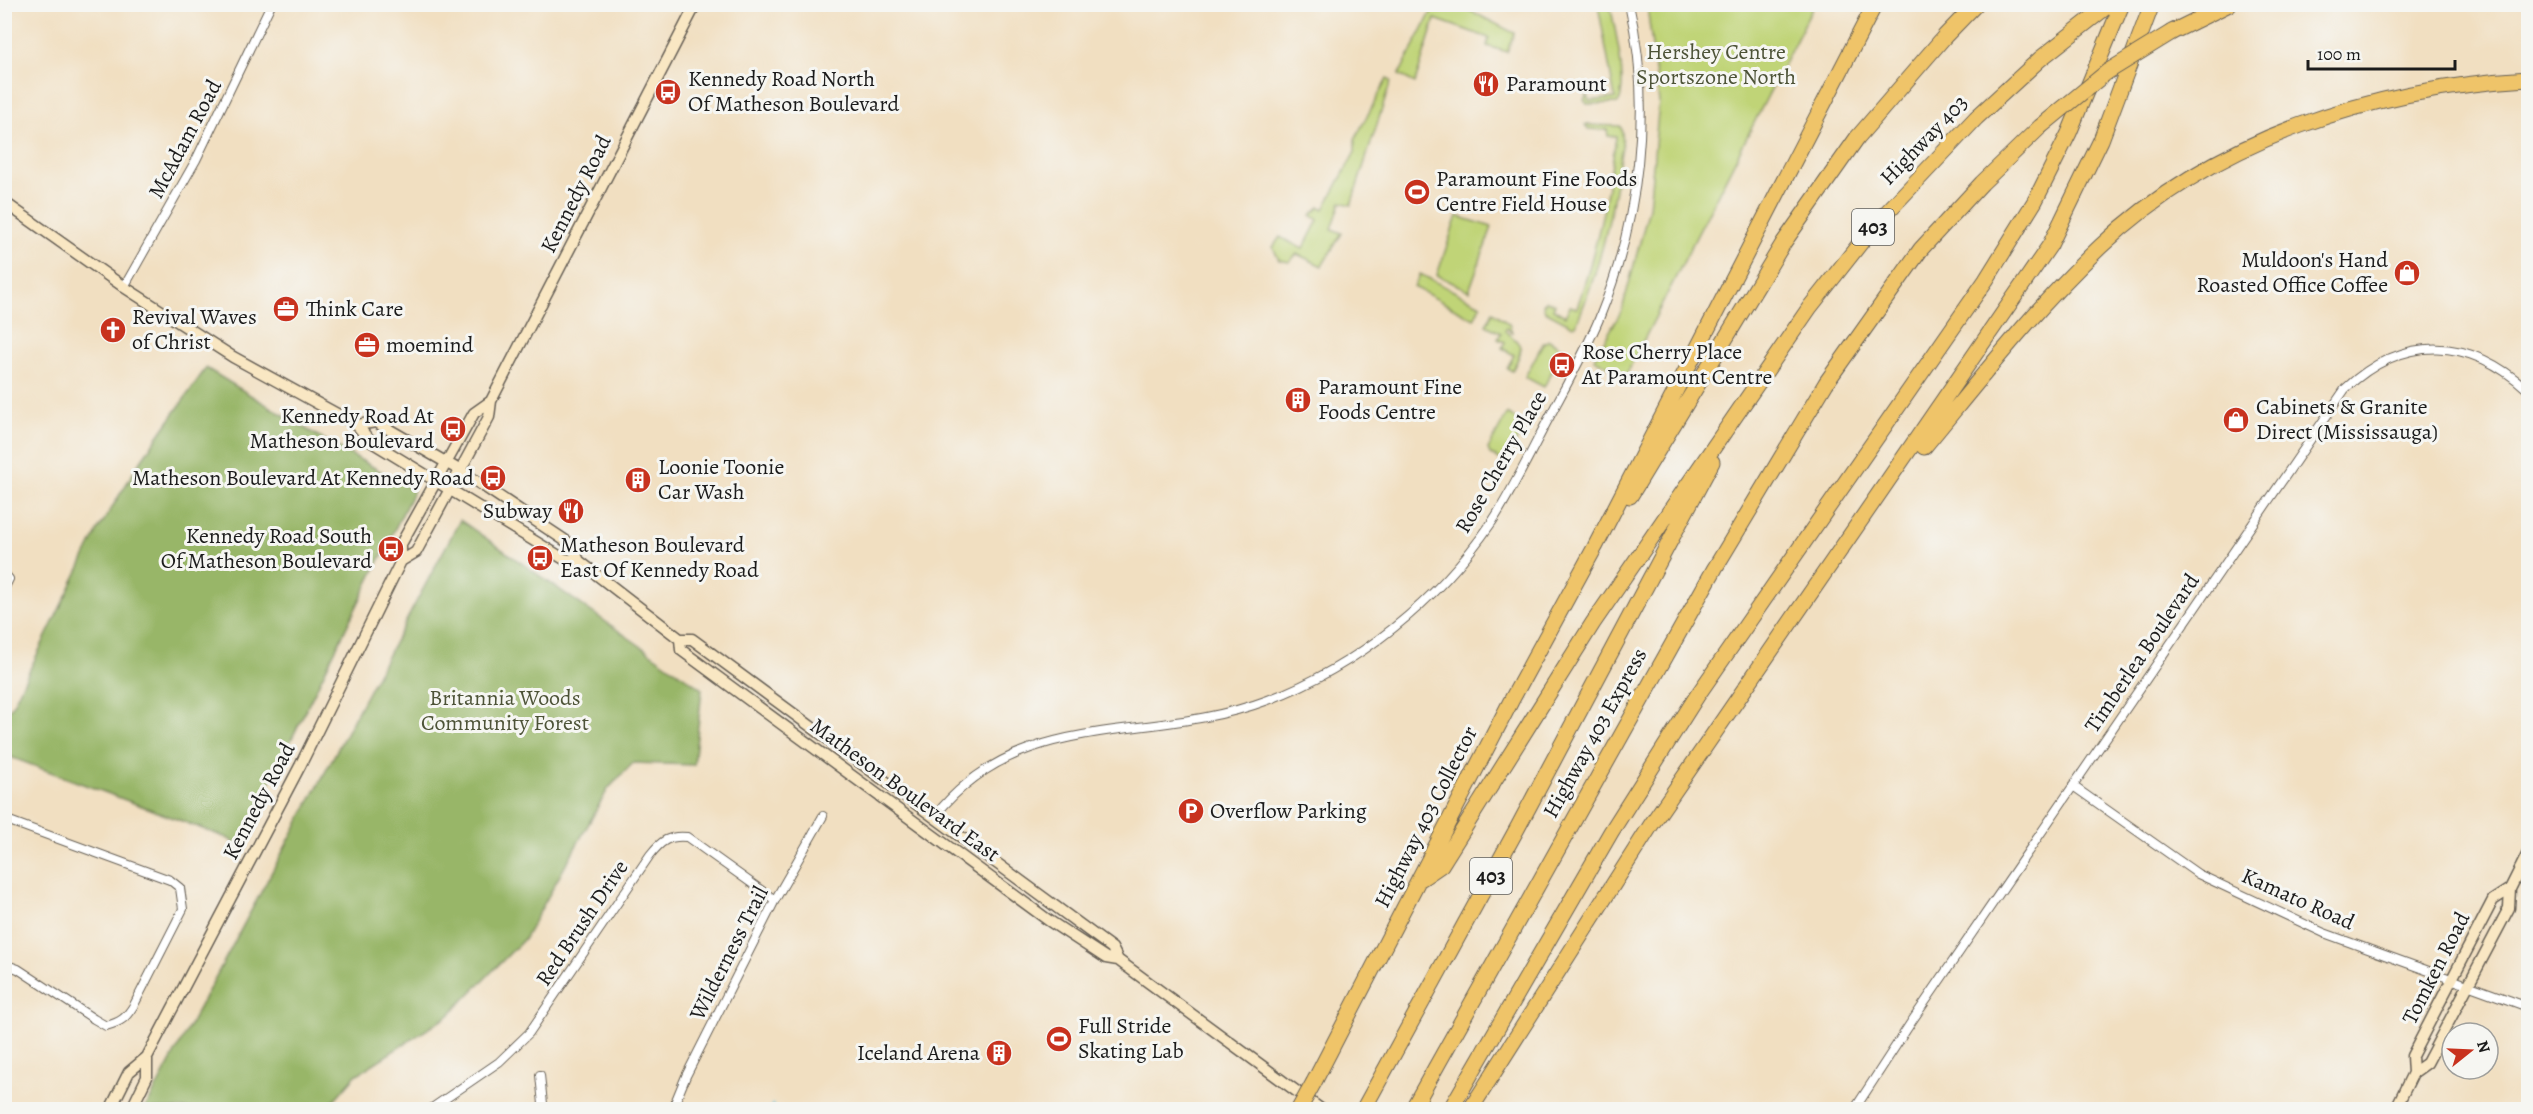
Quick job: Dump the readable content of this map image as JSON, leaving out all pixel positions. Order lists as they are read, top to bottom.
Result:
{
  "streets": {
    "highway": [
      "Highway 403",
      "403",
      "Highway 403 Express",
      "Highway 403 Collector"
    ],
    "street": [
      "McAdam Road",
      "Kennedy Road",
      "Rose Cherry Place",
      "Timberlea Boulevard",
      "Matheson Boulevard East",
      "Kamato Road",
      "Red Brush Drive",
      "Wilderness Trail",
      "Tomken Road"
    ]
  },
  "crossings": [
    ["McAdam Road", "Matheson Boulevard East"],
    ["Highway 403", "Highway 403 Express"],
    ["Kennedy Road", "Matheson Boulevard East"],
    ["Rose Cherry Place", "Matheson Boulevard East"],
    ["Timberlea Boulevard", "Kamato Road"],
    ["Kamato Road", "Tomken Road"],
    ["Red Brush Drive", "Wilderness Trail"]
  ],
  "parks": ["Hershey Centre Sportszone North", "Britannia Woods Community Forest"],
  "places": {
    "restaurant": ["Paramount", "Subway"],
    "bus stop": [
      "Kennedy Road North Of Matheson Boulevard",
      "Rose Cherry Place At Paramount Centre",
      "Kennedy Road At Matheson Boulevard",
      "Matheson Boulevard At Kennedy Road",
      "Kennedy Road South Of Matheson Boulevard",
      "Matheson Boulevard East Of Kennedy Road"
    ],
    "sports": ["Paramount Fine Foods Centre Field House", "Full Stride Skating Lab"],
    "shop": ["Muldoon's Hand Roasted Office Coffee", "Cabinets & Granite Direct (Mississauga)"],
    "office": ["Think Care", "moemind"],
    "church": ["Revival Waves of Christ"],
    "building": ["Paramount Fine Foods Centre", "Loonie Toonie Car Wash", "Iceland Arena"],
    "parking": ["Overflow Parking"]
  },
  "scale_bar": "100 m",
  "north": "right"
}
